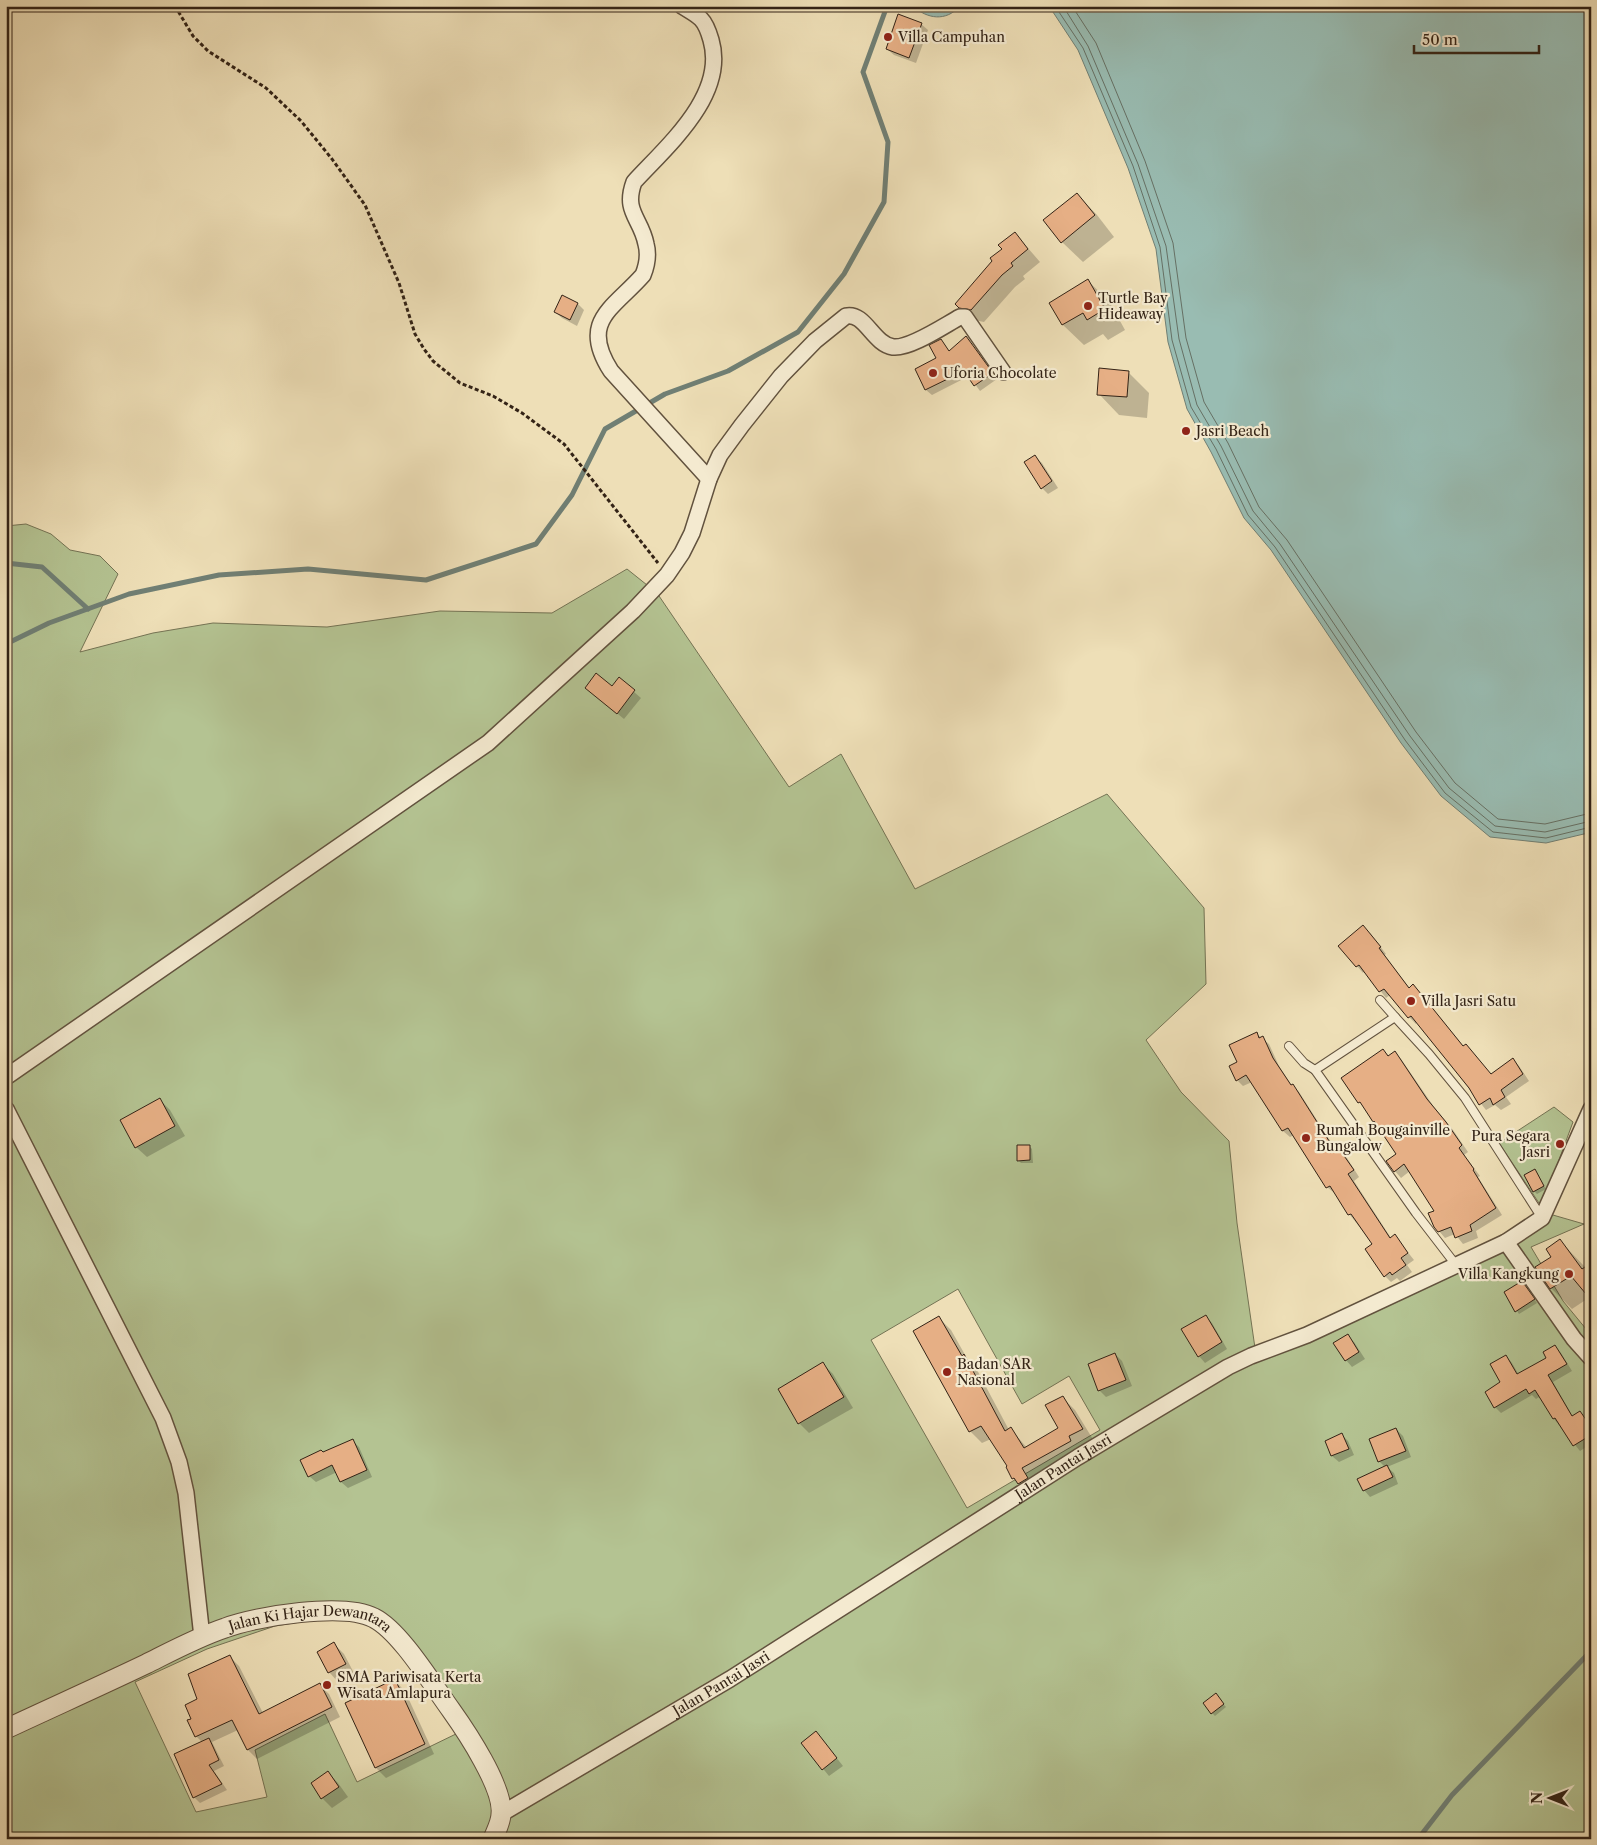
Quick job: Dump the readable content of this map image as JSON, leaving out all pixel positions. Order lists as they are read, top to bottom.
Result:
{
  "streets": {
    "street": ["Jalan Pantai Jasri", "Jalan Ki Hajar Dewantara"]
  },
  "crossings": [
    ["Jalan Pantai Jasri", "Jalan Ki Hajar Dewantara"]
  ],
  "places": [
    "Villa Campuhan",
    "Turtle Bay Hideaway",
    "Uforia Chocolate",
    "Jasri Beach",
    "Villa Jasri Satu",
    "Rumah Bougainville Bungalow",
    "Pura Segara Jasri",
    "Villa Kangkung",
    "Badan SAR Nasional",
    "SMA Pariwisata Kerta Wisata Amlapura"
  ],
  "scale_bar": "50 m",
  "north": "left"
}
